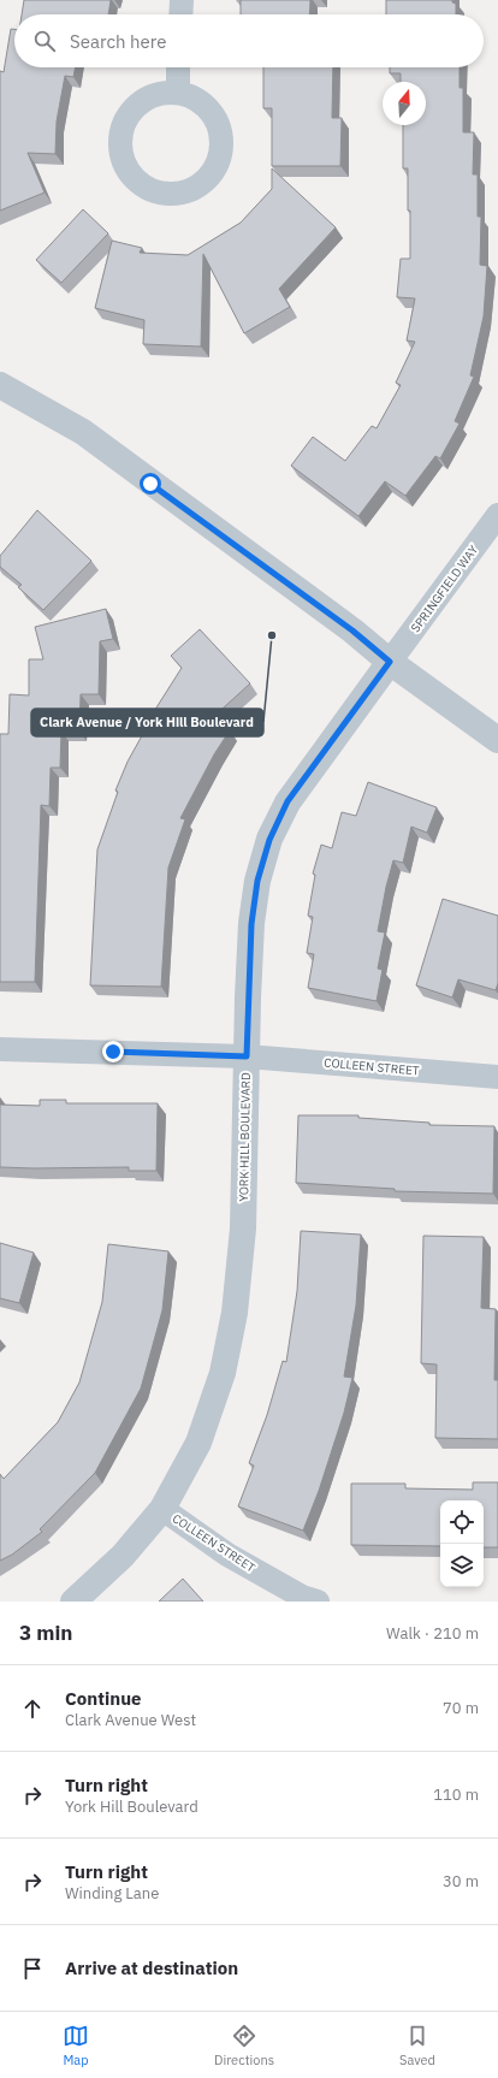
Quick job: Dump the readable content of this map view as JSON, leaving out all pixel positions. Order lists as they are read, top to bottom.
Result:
{
  "streets": {
    "street": ["SPRINGFIELD WAY", "COLLEEN STREET", "YORK HILL BOULEVARD"]
  },
  "crossings": [
    ["SPRINGFIELD WAY", "YORK HILL BOULEVARD"],
    ["COLLEEN STREET", "YORK HILL BOULEVARD"]
  ],
  "places": ["Clark Avenue / York Hill Boulevard"],
  "north": "top",
  "page": {
    "search": "Search here",
    "heading": ["3 min", "Walk · 210 m"],
    "list": [
      ["Continue", "Clark Avenue West", "70 m"],
      ["Turn right", "York Hill Boulevard", "110 m"],
      ["Turn right", "Winding Lane", "30 m"],
      "Arrive at destination"
    ],
    "nav": ["Map", "Directions", "Saved"]
  }
}
